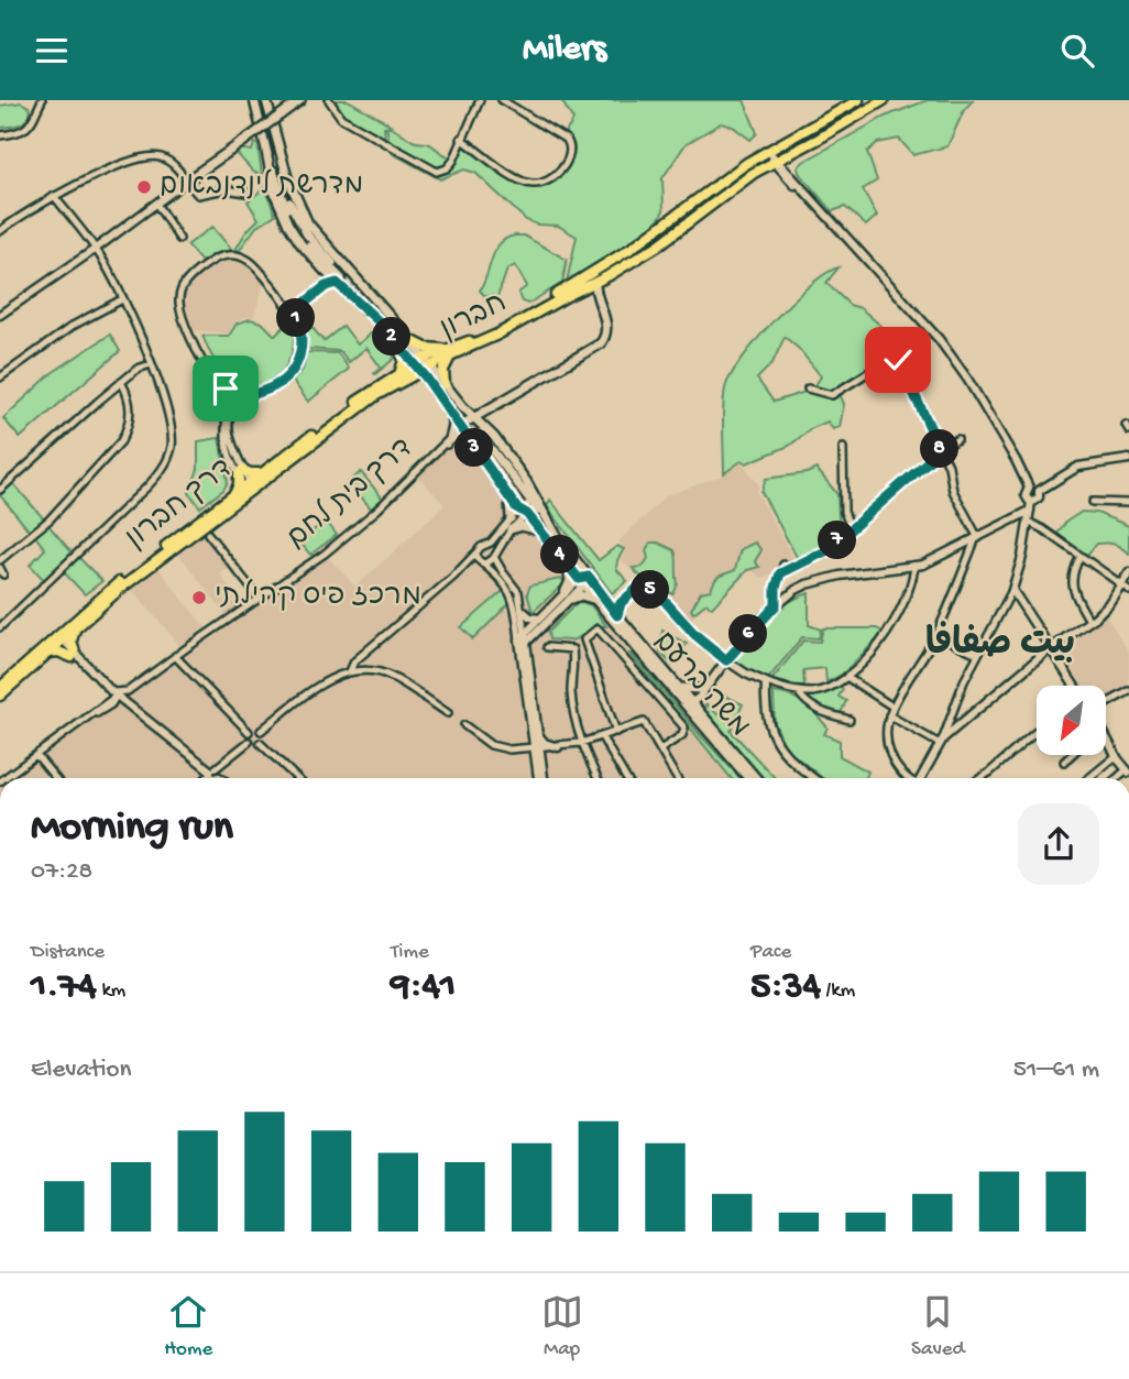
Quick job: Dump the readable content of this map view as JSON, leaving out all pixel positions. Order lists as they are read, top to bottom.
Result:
{
  "streets": {
    "highway": ["חברון", "דרך חברון"],
    "main road": ["דרך בית לחם", "משה ברעם"]
  },
  "crossings": [
    ["חברון", "דרך בית לחם"],
    ["חברון", "דרך חברון"]
  ],
  "districts": ["بيت صفافا"],
  "places": ["מדרשת לינדנבאום", "מרכז פיס קהילתי"],
  "north": "bottom left",
  "page": {
    "header": "Milers",
    "pins": [
      "1",
      "2",
      "3",
      "8",
      "7",
      "4",
      "5",
      "6"
    ],
    "heading": ["Morning run", "07:28"],
    "stats": [
      ["Distance", "1.74 km"],
      ["Time", "9:41"],
      ["Pace", "5:34 /km"]
    ],
    "chart": ["Elevation", "51–61 m"],
    "tabs": ["Home", "Map", "Saved"]
  }
}
